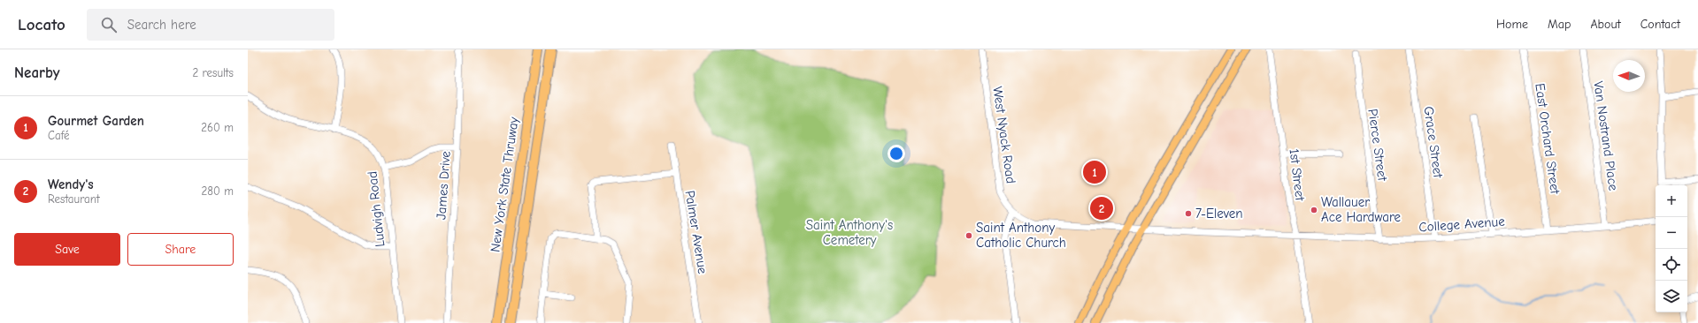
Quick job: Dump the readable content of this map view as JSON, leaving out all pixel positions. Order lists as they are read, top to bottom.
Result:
{
  "streets": {
    "highway": ["New York State Thruway"],
    "street": [
      "West Nyack Road",
      "Van Nostrand Place",
      "East Orchard Street",
      "Grace Street",
      "Pierce Street",
      "1st Street",
      "James Drive",
      "Ludvigh Road",
      "College Avenue",
      "Palmer Avenue"
    ]
  },
  "crossings": [
    ["West Nyack Road", "College Avenue"],
    ["Van Nostrand Place", "College Avenue"],
    ["East Orchard Street", "College Avenue"],
    ["Grace Street", "College Avenue"],
    ["Pierce Street", "College Avenue"],
    ["1st Street", "College Avenue"]
  ],
  "parks": ["Saint Anthony's Cemetery"],
  "places": ["Wallauer Ace Hardware", "7-Eleven", "Saint Anthony Catholic Church"],
  "north": "left",
  "page": {
    "header": "Locato",
    "search": "Search here",
    "nav": [
      "Home",
      "Map",
      "About",
      "Contact"
    ],
    "heading": ["Nearby", "2 results"],
    "list": [
      {
        "mark": "1",
        "name": "Gourmet Garden",
        "note": "Café",
        "value": "260 m"
      },
      {
        "mark": "2",
        "name": "Wendy's",
        "note": "Restaurant",
        "value": "280 m"
      }
    ],
    "pins": ["1", "2"],
    "map_buttons": ["+", "−"],
    "buttons": ["Save", "Share"]
  }
}
